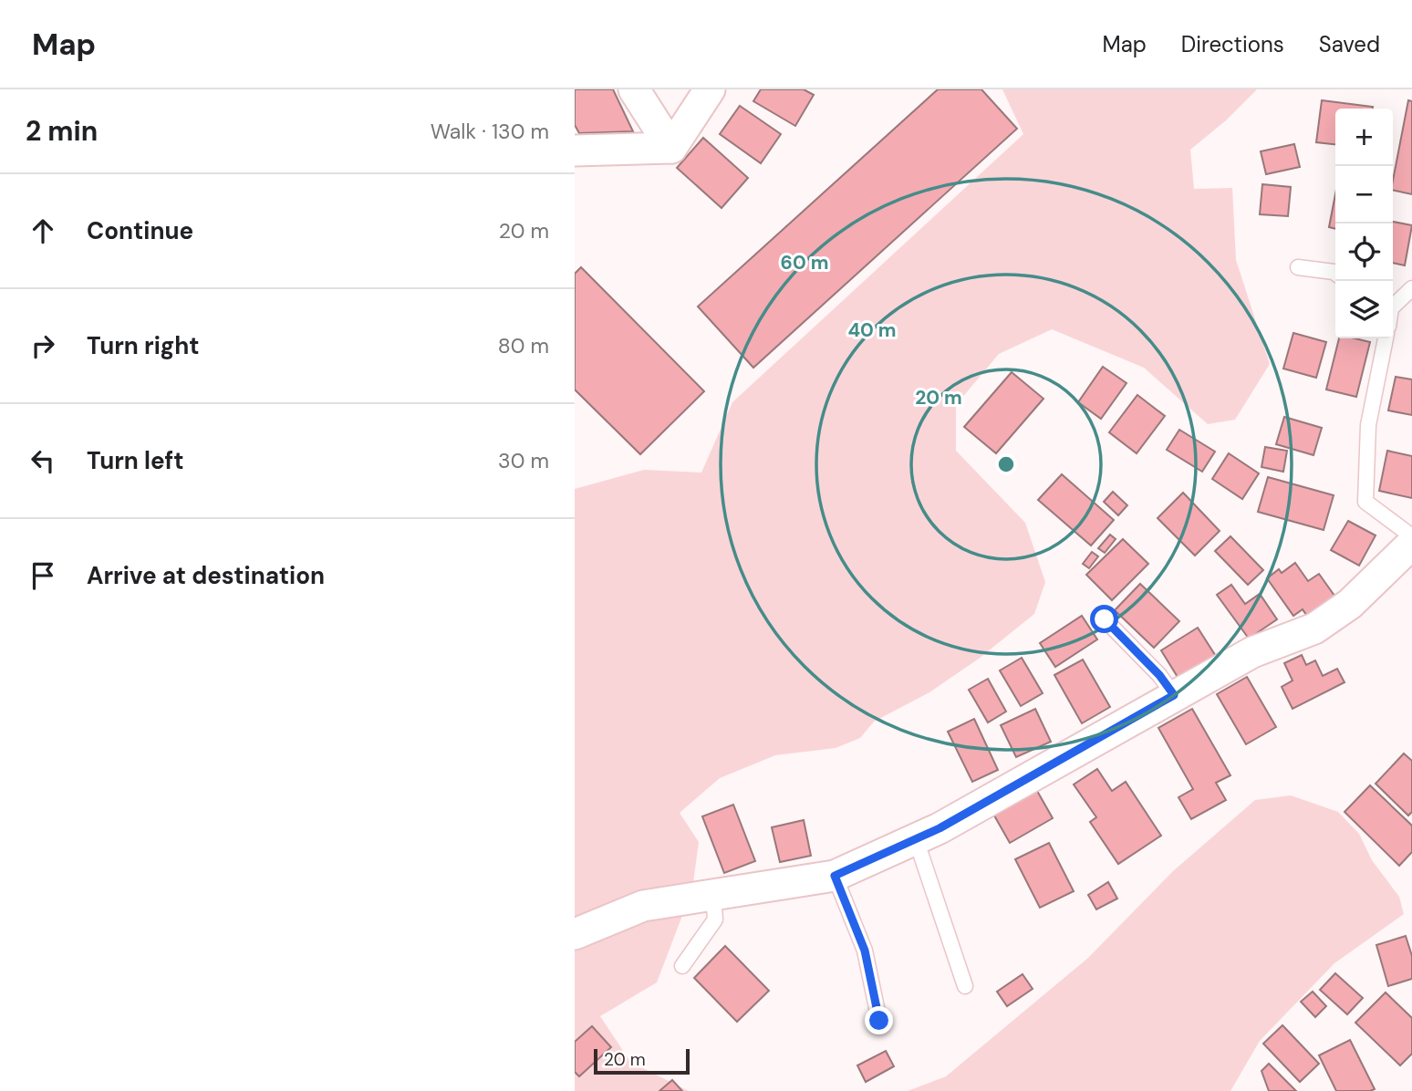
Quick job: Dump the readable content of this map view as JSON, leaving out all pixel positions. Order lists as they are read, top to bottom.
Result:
{
  "scale_bar": "20 m",
  "page": {
    "header": "Map",
    "nav": ["Map", "Directions", "Saved"],
    "heading": ["2 min", "Walk · 130 m"],
    "map_buttons": ["+", "−"],
    "list": [
      ["Continue", "20 m"],
      ["Turn right", "80 m"],
      ["Turn left", "30 m"],
      "Arrive at destination"
    ],
    "scale": "20 m"
  },
  "rings": ["60 m", "40 m", "20 m"]
}
